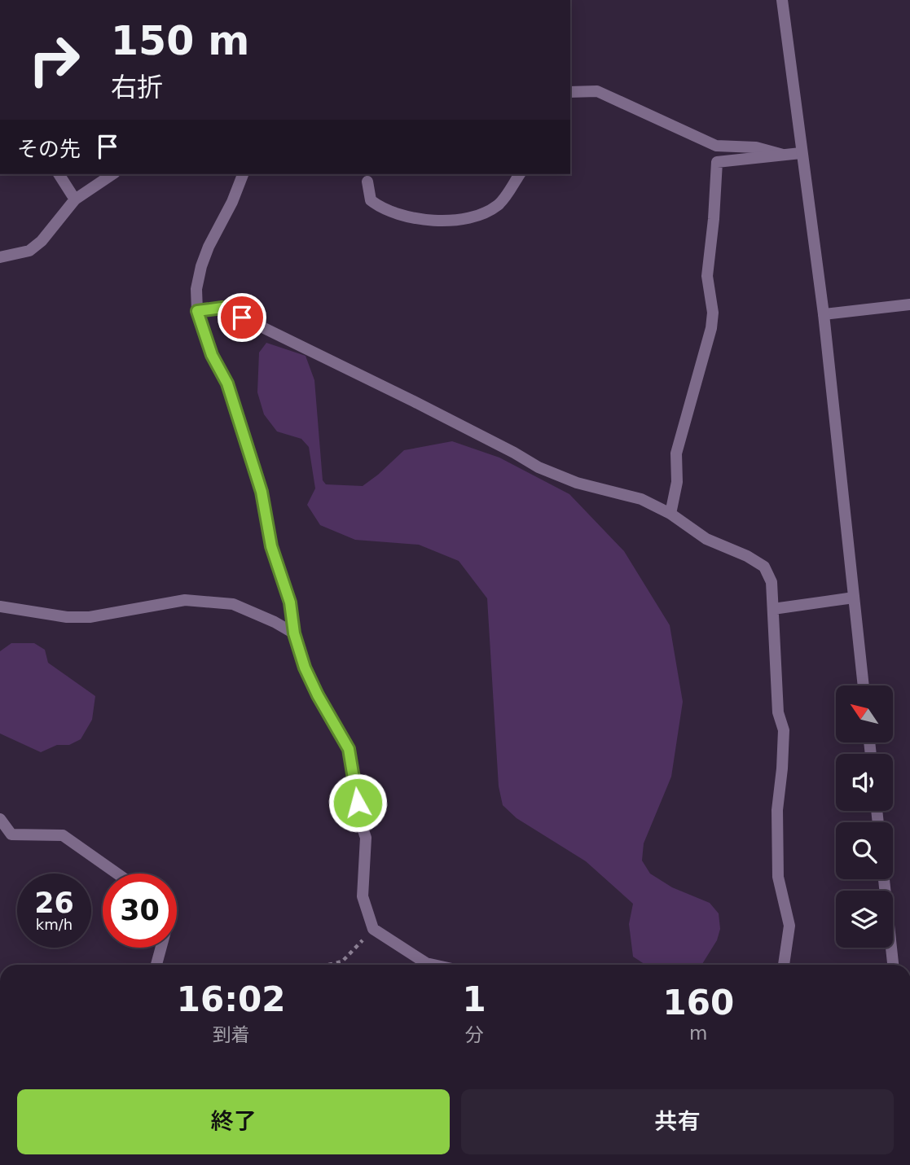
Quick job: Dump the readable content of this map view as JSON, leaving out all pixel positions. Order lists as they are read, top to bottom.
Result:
{
  "north": "top left",
  "page": {
    "turn": ["150 m", "右折"],
    "then": "その先",
    "speed": "26 km/h",
    "limit": "30",
    "eta": [
      "16:02",
      "到着",
      "1",
      "分",
      "160",
      "m"
    ],
    "buttons": ["終了", "共有"]
  }
}
